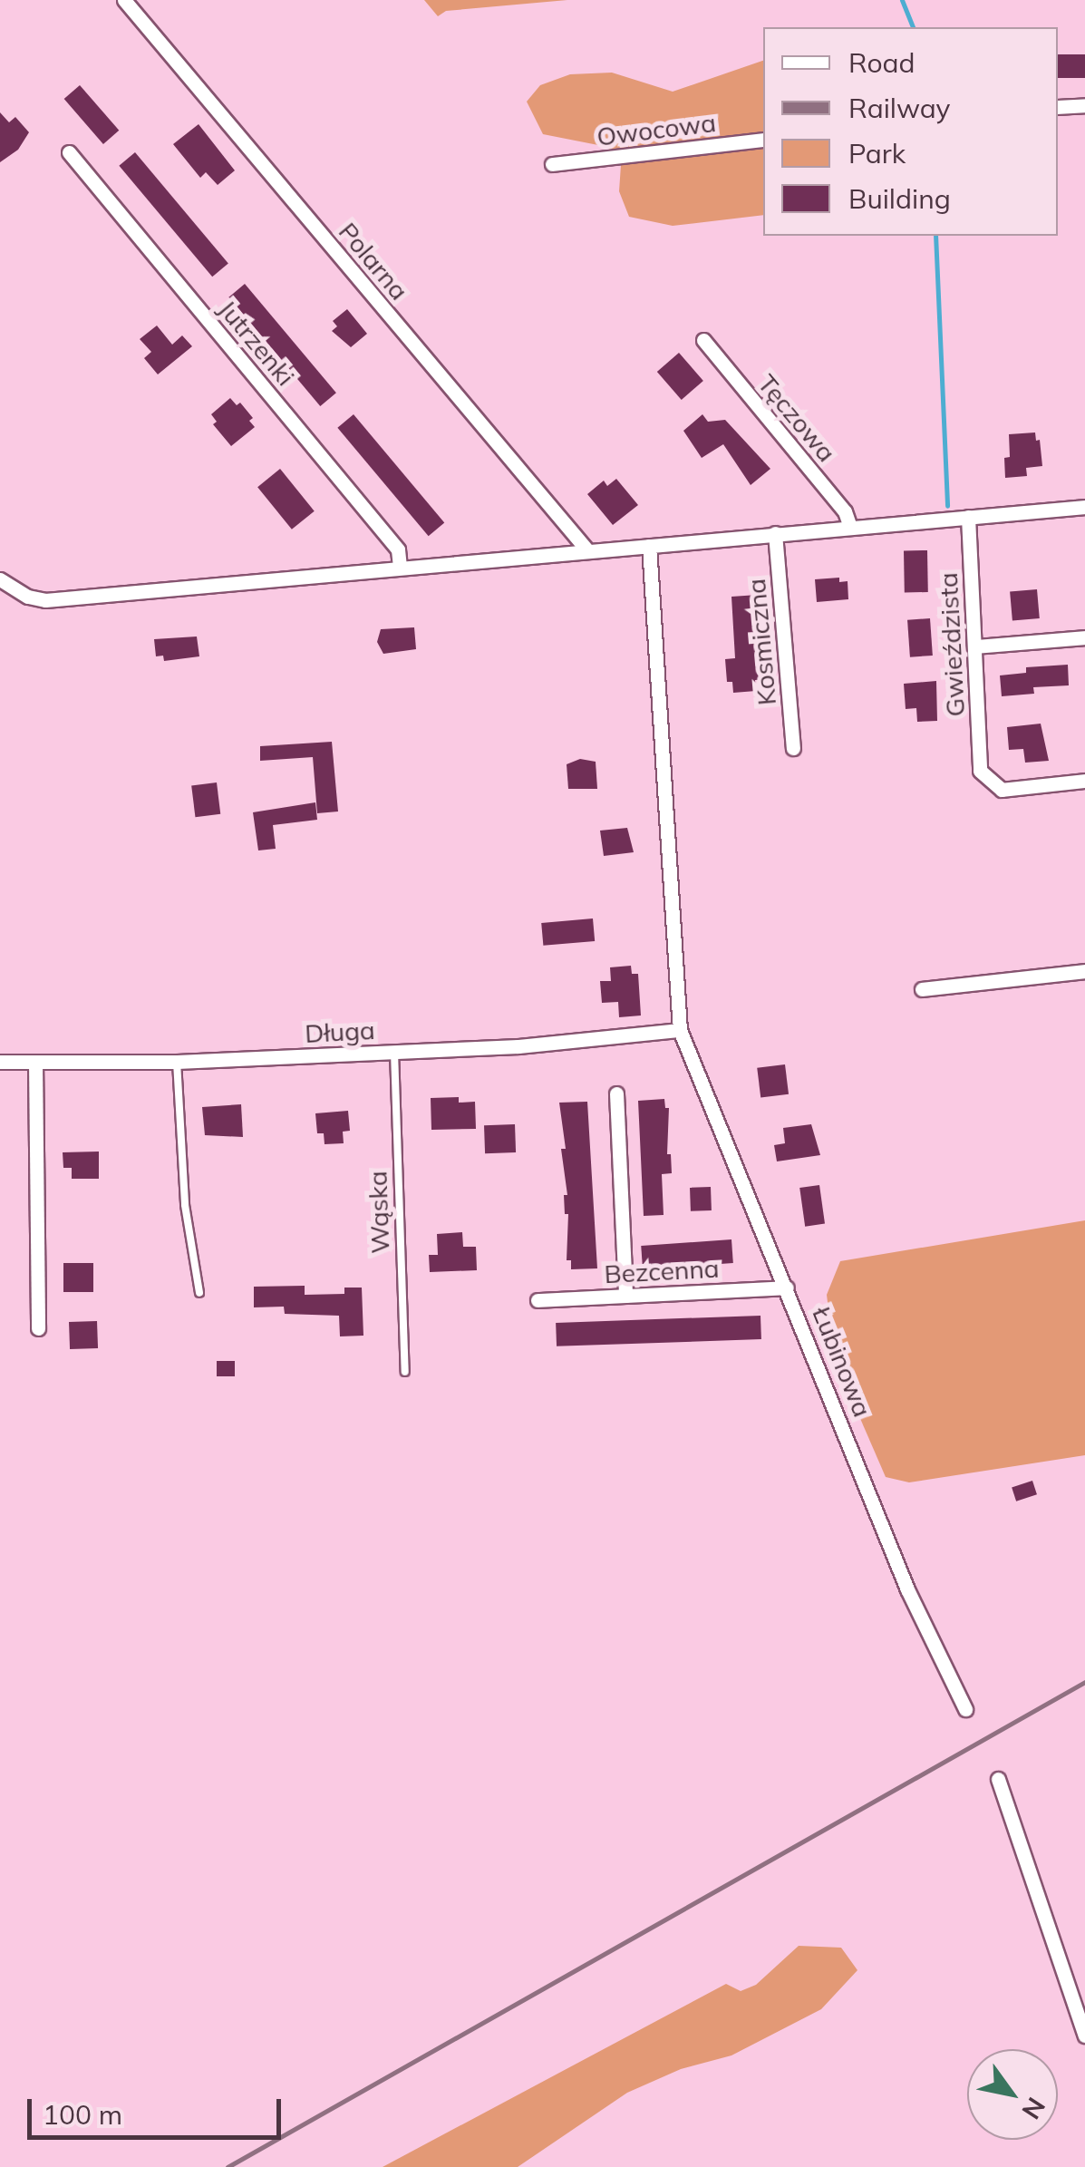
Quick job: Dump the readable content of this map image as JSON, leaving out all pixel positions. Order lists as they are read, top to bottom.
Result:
{
  "streets": {
    "street": [
      "Owocowa",
      "Polarna",
      "Jutrzenki",
      "Tęczowa",
      "Kosmiczna",
      "Gwieździsta",
      "Długa",
      "Bezcenna",
      "Łubinowa"
    ],
    "lane": ["Wąska"]
  },
  "crossings": [
    ["Długa", "Wąska"],
    ["Długa", "Łubinowa"],
    ["Bezcenna", "Łubinowa"]
  ],
  "legend": [
    "Road",
    "Railway",
    "Park",
    "Building"
  ],
  "scale_bar": "100 m",
  "north": "bottom right"
}
